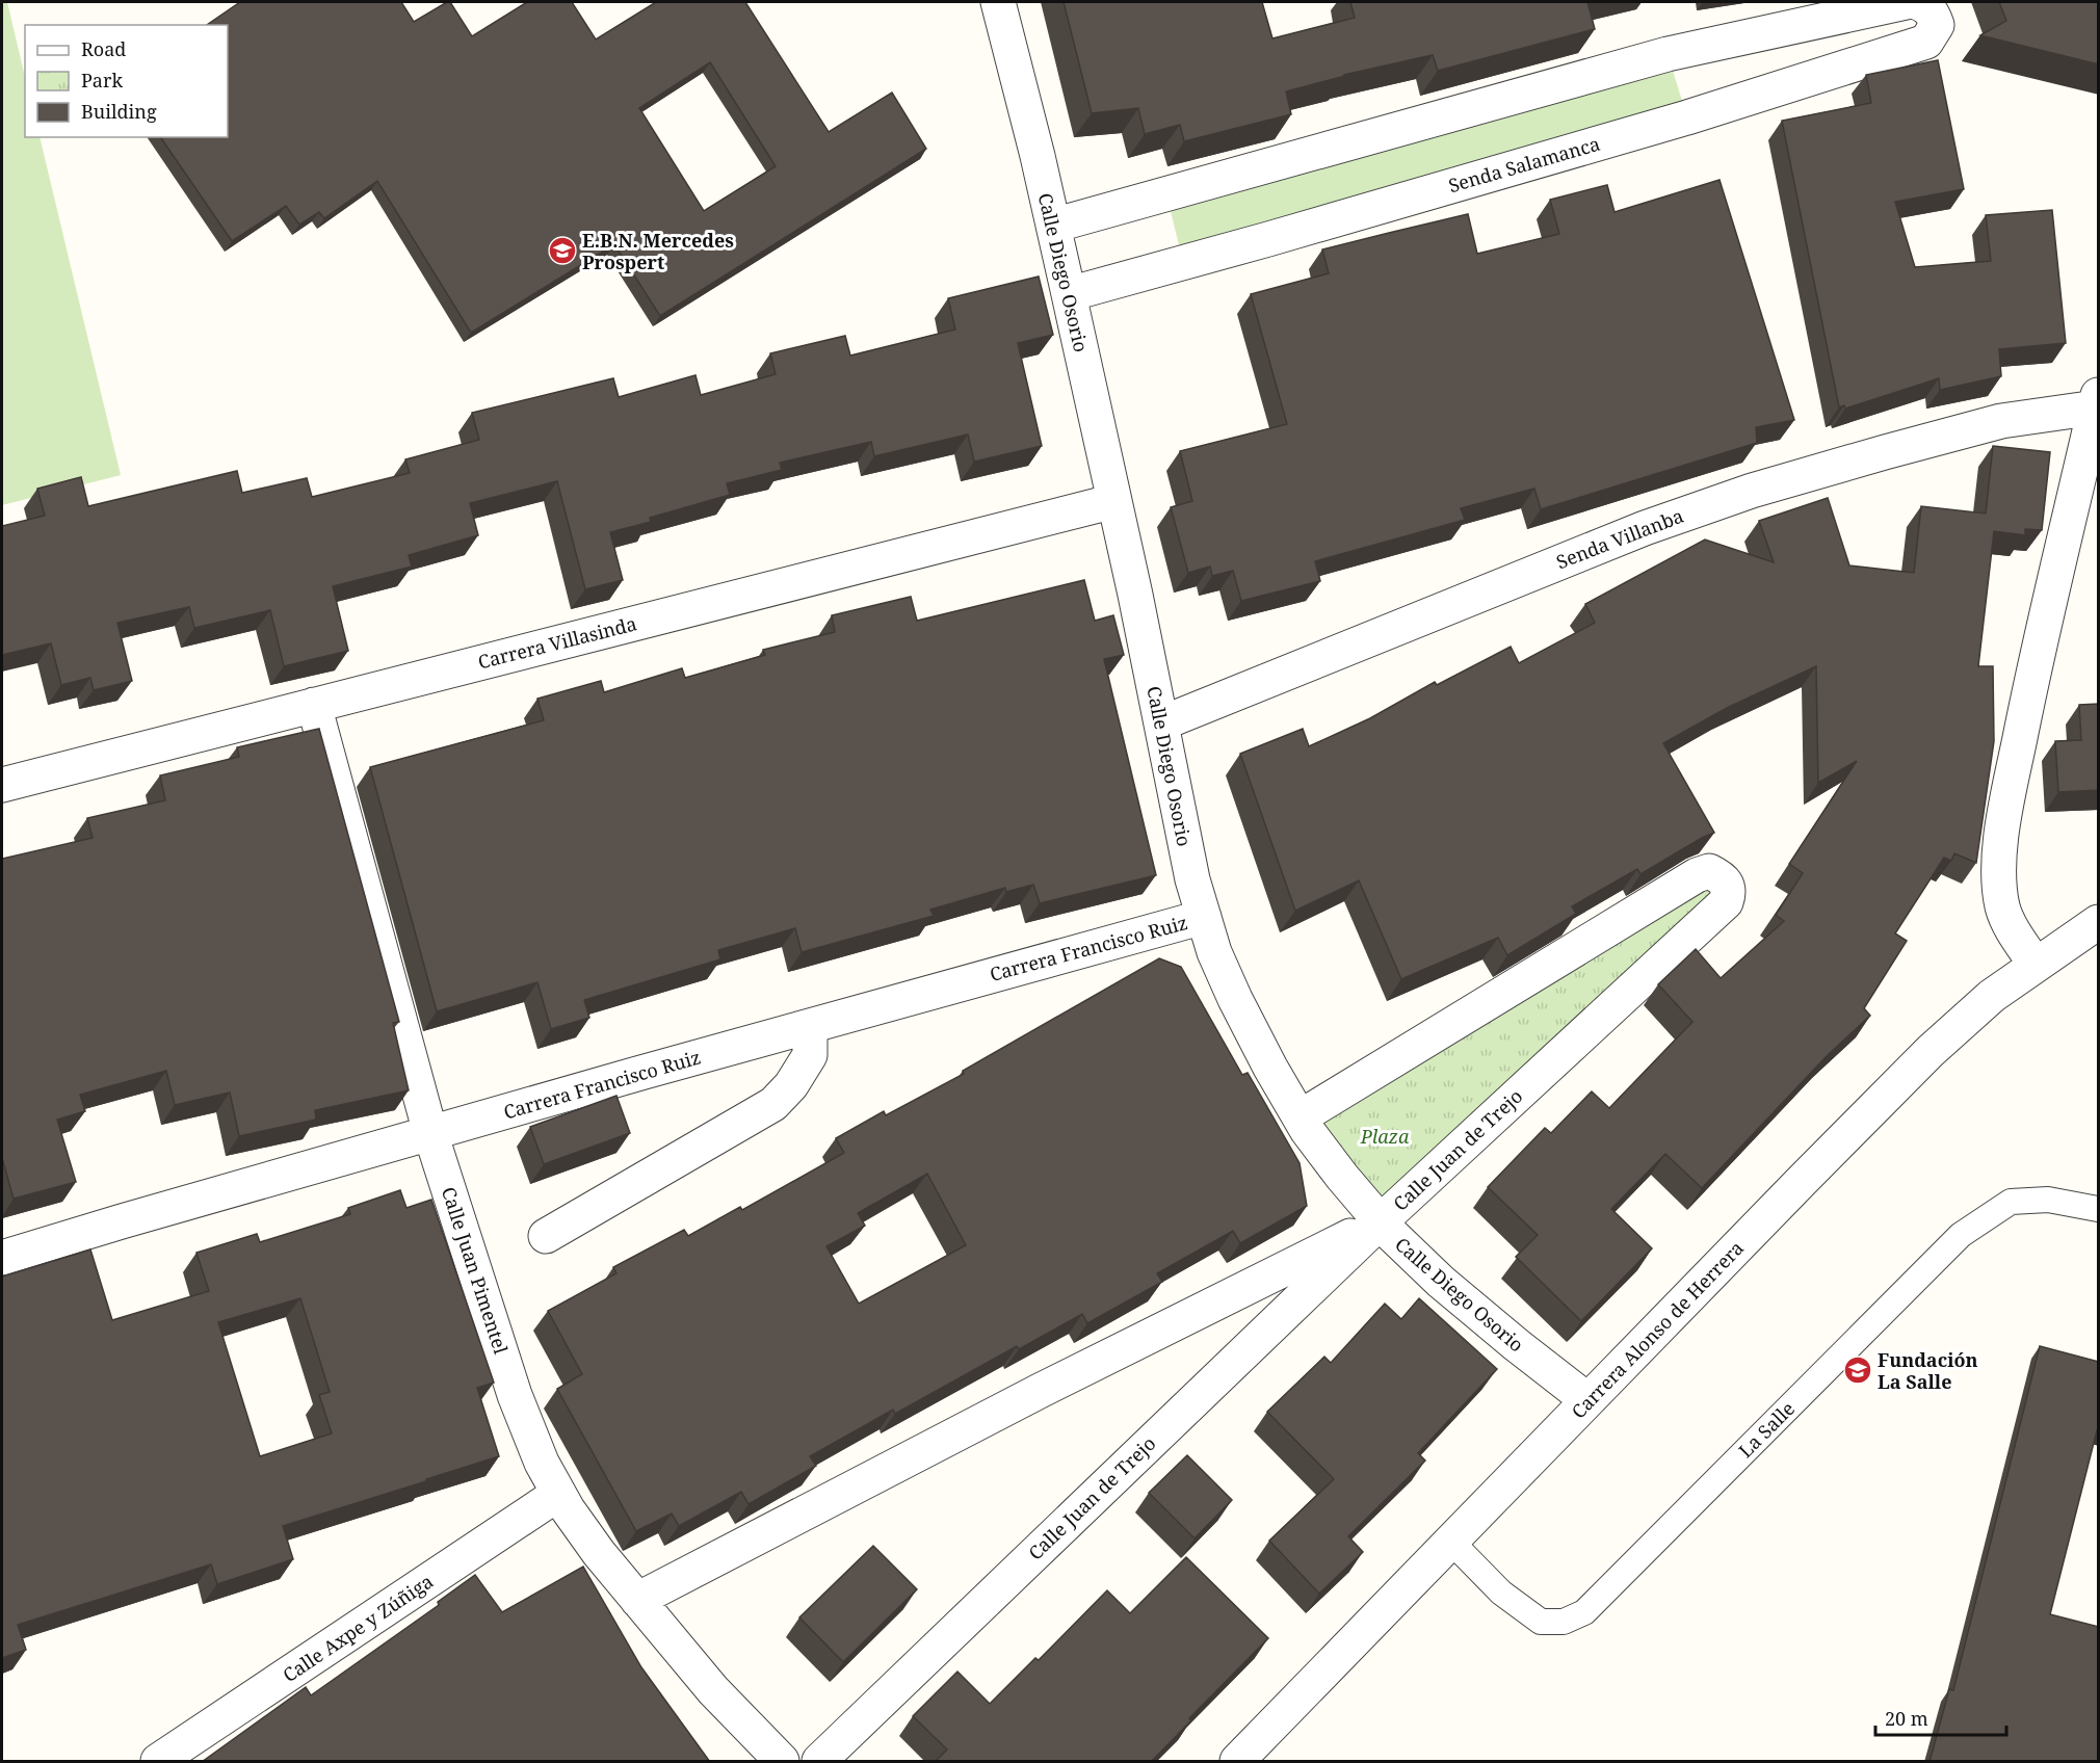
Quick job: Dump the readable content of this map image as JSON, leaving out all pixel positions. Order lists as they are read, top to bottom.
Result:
{
  "streets": {
    "street": [
      "Senda Salamanca",
      "Calle Diego Osorio",
      "Senda Villanba",
      "Carrera Villasinda",
      "Carrera Francisco Ruiz",
      "Calle Juan de Trejo",
      "Calle Juan Pimentel",
      "Carrera Alonso de Herrera",
      "Calle Axpe y Zúñiga"
    ],
    "lane": ["La Salle"]
  },
  "crossings": [
    ["Senda Salamanca", "Calle Diego Osorio"],
    ["Calle Diego Osorio", "Senda Villanba"],
    ["Calle Diego Osorio", "Carrera Villasinda"],
    ["Calle Diego Osorio", "Carrera Francisco Ruiz"],
    ["Calle Diego Osorio", "Calle Juan de Trejo"],
    ["Calle Diego Osorio", "Carrera Alonso de Herrera"],
    ["Carrera Villasinda", "Calle Juan Pimentel"],
    ["Carrera Francisco Ruiz", "Calle Juan Pimentel"],
    ["Calle Juan Pimentel", "Calle Axpe y Zúñiga"],
    ["Carrera Alonso de Herrera", "La Salle"]
  ],
  "parks": ["Plaza"],
  "places": {
    "school or university": ["E.B.N. Mercedes Prospert", "Fundación La Salle"]
  },
  "legend": ["Road", "Park", "Building"],
  "scale_bar": "20 m"
}
